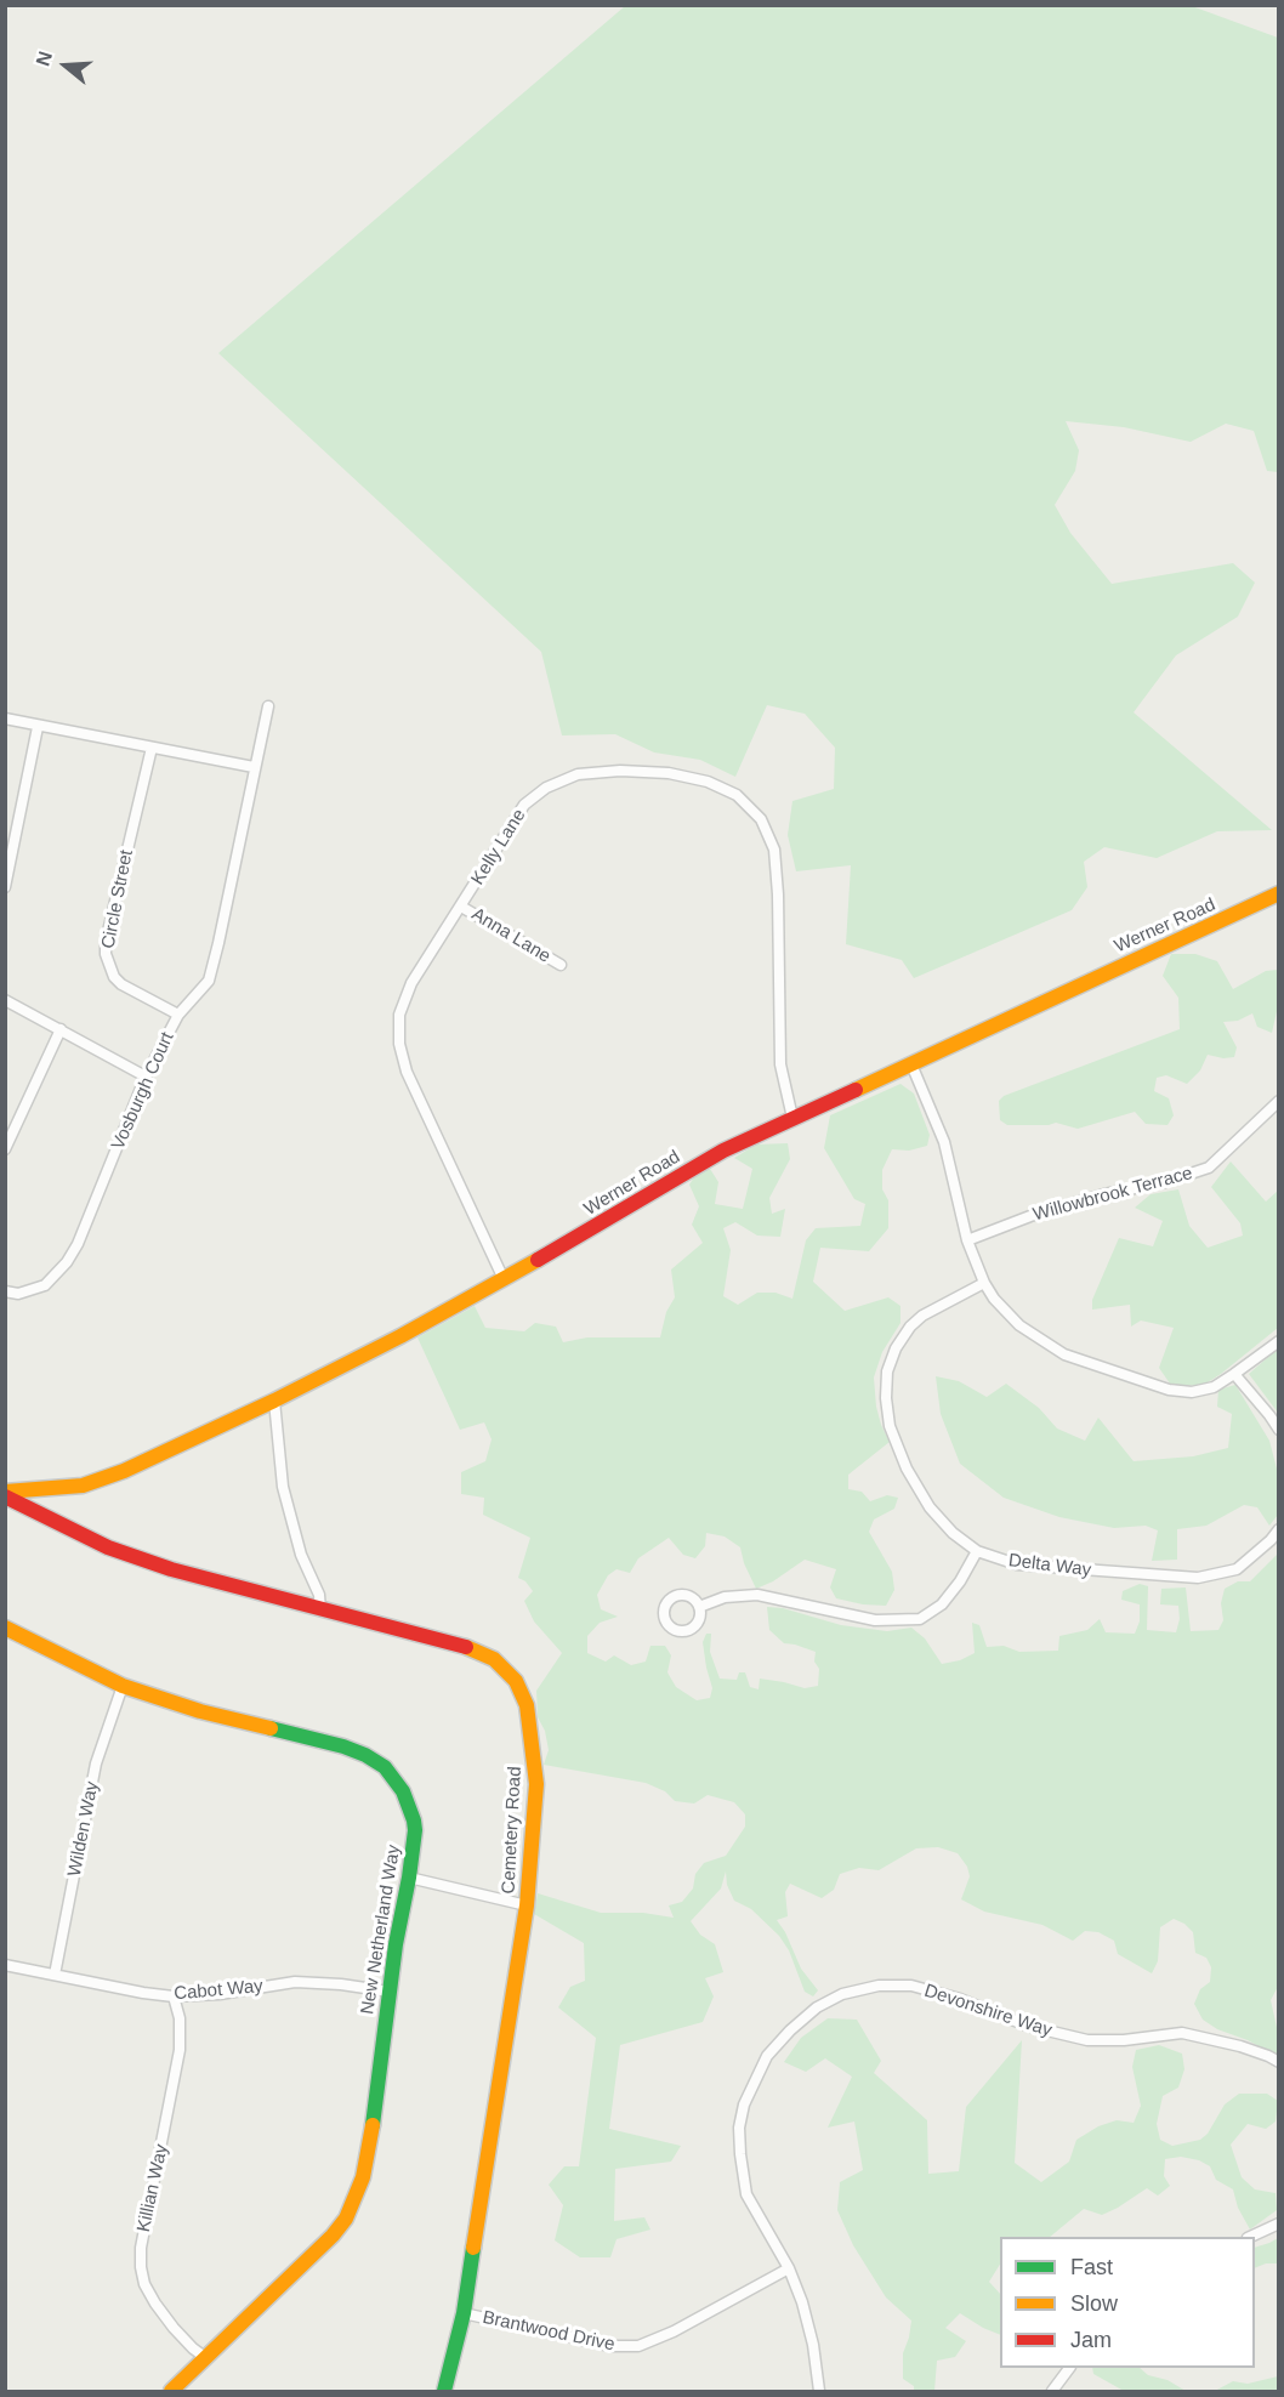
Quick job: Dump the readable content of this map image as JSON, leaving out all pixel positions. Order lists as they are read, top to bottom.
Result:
{
  "streets": {
    "street": [
      "Kelly Lane",
      "Circle Street",
      "Werner Road",
      "Anna Lane",
      "Vosburgh Court",
      "Willowbrook Terrace",
      "Delta Way",
      "Wilden Way",
      "Cemetery Road",
      "New Netherland Way",
      "Cabot Way",
      "Devonshire Way",
      "Killian Way",
      "Brantwood Drive"
    ]
  },
  "crossings": [
    ["Kelly Lane", "Werner Road"],
    ["Kelly Lane", "Anna Lane"],
    ["Circle Street", "Vosburgh Court"],
    ["Werner Road", "Cemetery Road"],
    ["Wilden Way", "New Netherland Way"],
    ["Wilden Way", "Cabot Way"],
    ["Cemetery Road", "Brantwood Drive"],
    ["New Netherland Way", "Cabot Way"],
    ["New Netherland Way", "Killian Way"],
    ["Cabot Way", "Killian Way"],
    ["Devonshire Way", "Brantwood Drive"]
  ],
  "legend": ["Fast", "Slow", "Jam"],
  "north": "left"
}
